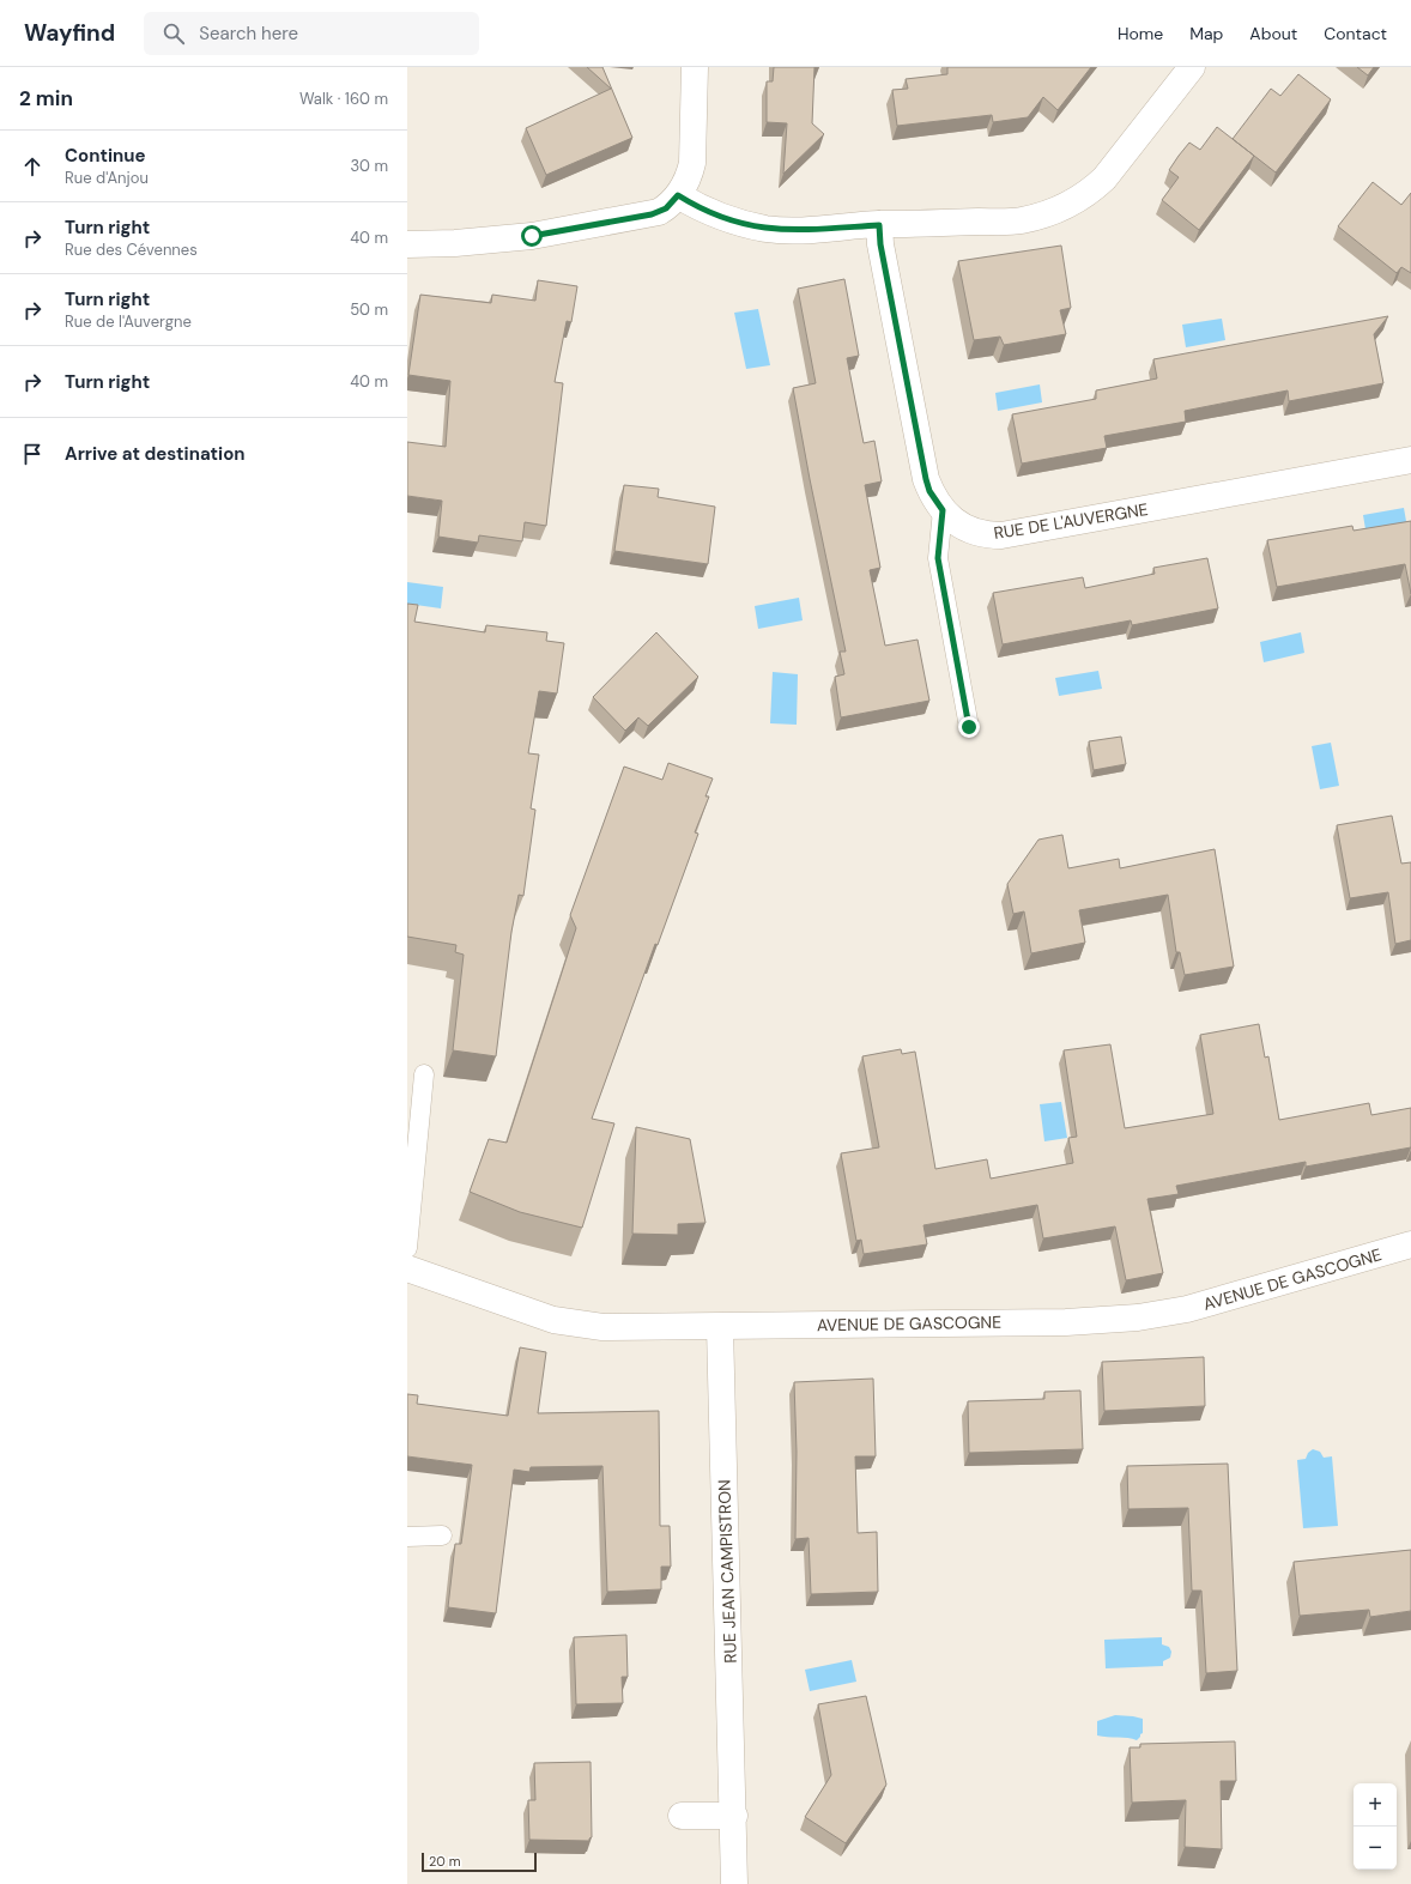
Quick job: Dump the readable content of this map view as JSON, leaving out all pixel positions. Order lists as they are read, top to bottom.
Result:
{
  "streets": {
    "street": ["RUE DE L'AUVERGNE", "AVENUE DE GASCOGNE", "RUE JEAN CAMPISTRON"]
  },
  "crossings": [
    ["AVENUE DE GASCOGNE", "RUE JEAN CAMPISTRON"]
  ],
  "scale_bar": "20 m",
  "page": {
    "header": "Wayfind",
    "search": "Search here",
    "nav": [
      "Home",
      "Map",
      "About",
      "Contact"
    ],
    "heading": ["2 min", "Walk · 160 m"],
    "list": [
      ["Continue", "Rue d'Anjou", "30 m"],
      ["Turn right", "Rue des Cévennes", "40 m"],
      ["Turn right", "Rue de l'Auvergne", "50 m"],
      ["Turn right", "40 m"],
      "Arrive at destination"
    ],
    "map_buttons": ["+", "−"],
    "scale": "20 m"
  }
}
